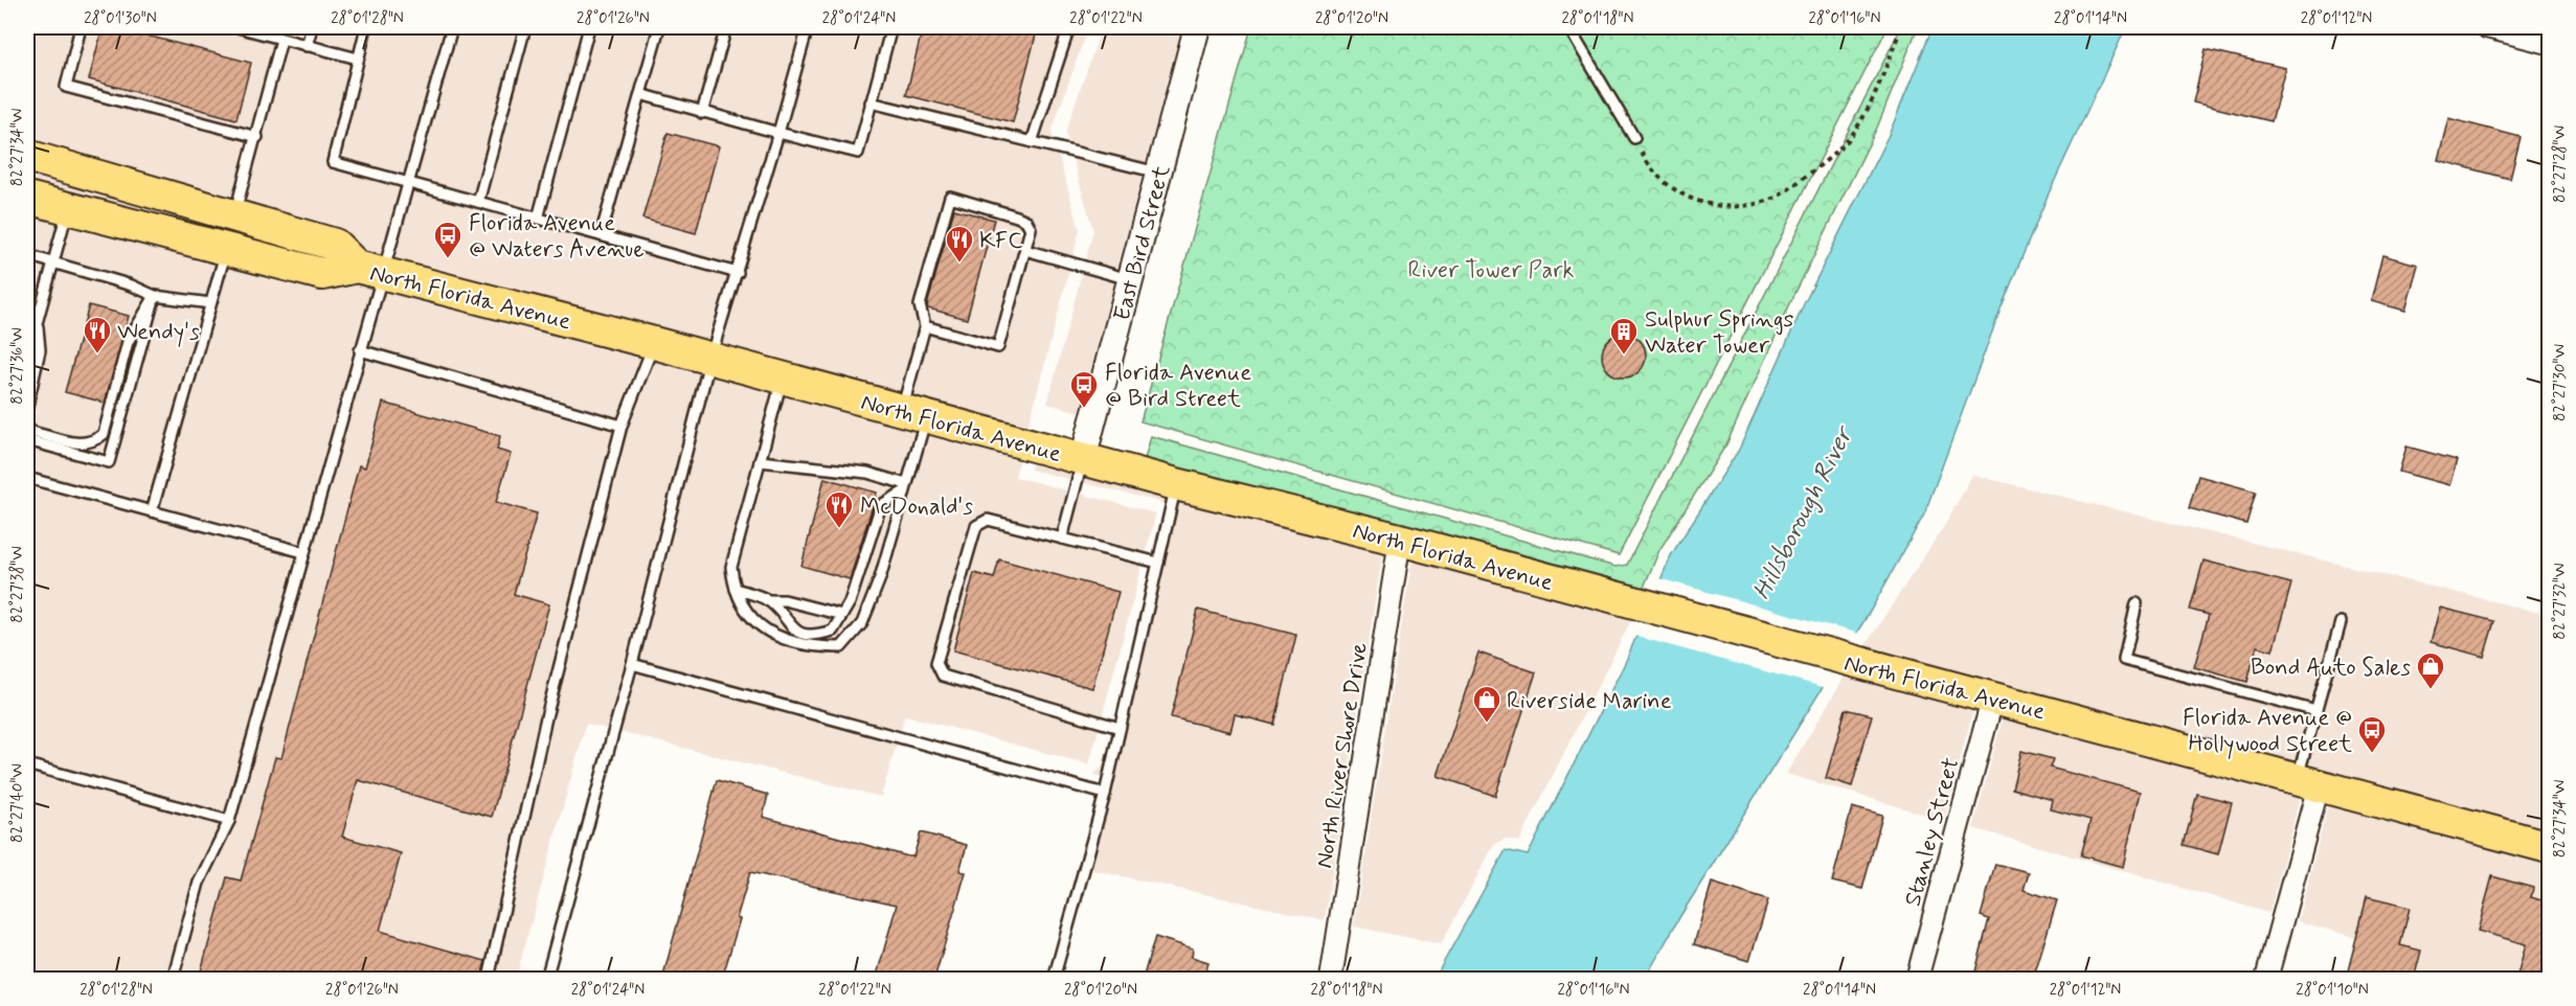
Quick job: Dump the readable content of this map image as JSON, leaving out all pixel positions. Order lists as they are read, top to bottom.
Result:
{
  "streets": {
    "main road": ["North Florida Avenue"],
    "street": ["East Bird Street", "North River Shore Drive", "Stanley Street"]
  },
  "crossings": [
    ["East Bird Street", "North Florida Avenue"],
    ["North Florida Avenue", "North River Shore Drive"],
    ["North Florida Avenue", "Stanley Street"]
  ],
  "water": ["Hillsborough River"],
  "parks": ["River Tower Park"],
  "places": {
    "bus stop": ["Florida Avenue @ Waters Avenue", "Florida Avenue @ Bird Street", "Florida Avenue @ Hollywood Street"],
    "restaurant": ["KFC", "Wendy's", "McDonald's"],
    "building": ["Sulphur Springs Water Tower"],
    "shop": ["Bond Auto Sales", "Riverside Marine"]
  },
  "coordinates": [
    "28°01'30\"N",
    "28°01'28\"N",
    "28°01'26\"N",
    "28°01'24\"N",
    "28°01'22\"N",
    "28°01'20\"N",
    "28°01'18\"N",
    "28°01'16\"N",
    "28°01'14\"N",
    "28°01'12\"N",
    "82°27'34\"W",
    "82°27'28\"W",
    "82°27'36\"W",
    "82°27'30\"W",
    "82°27'38\"W",
    "82°27'32\"W",
    "82°27'40\"W",
    "28°01'10\"N"
  ]
}
